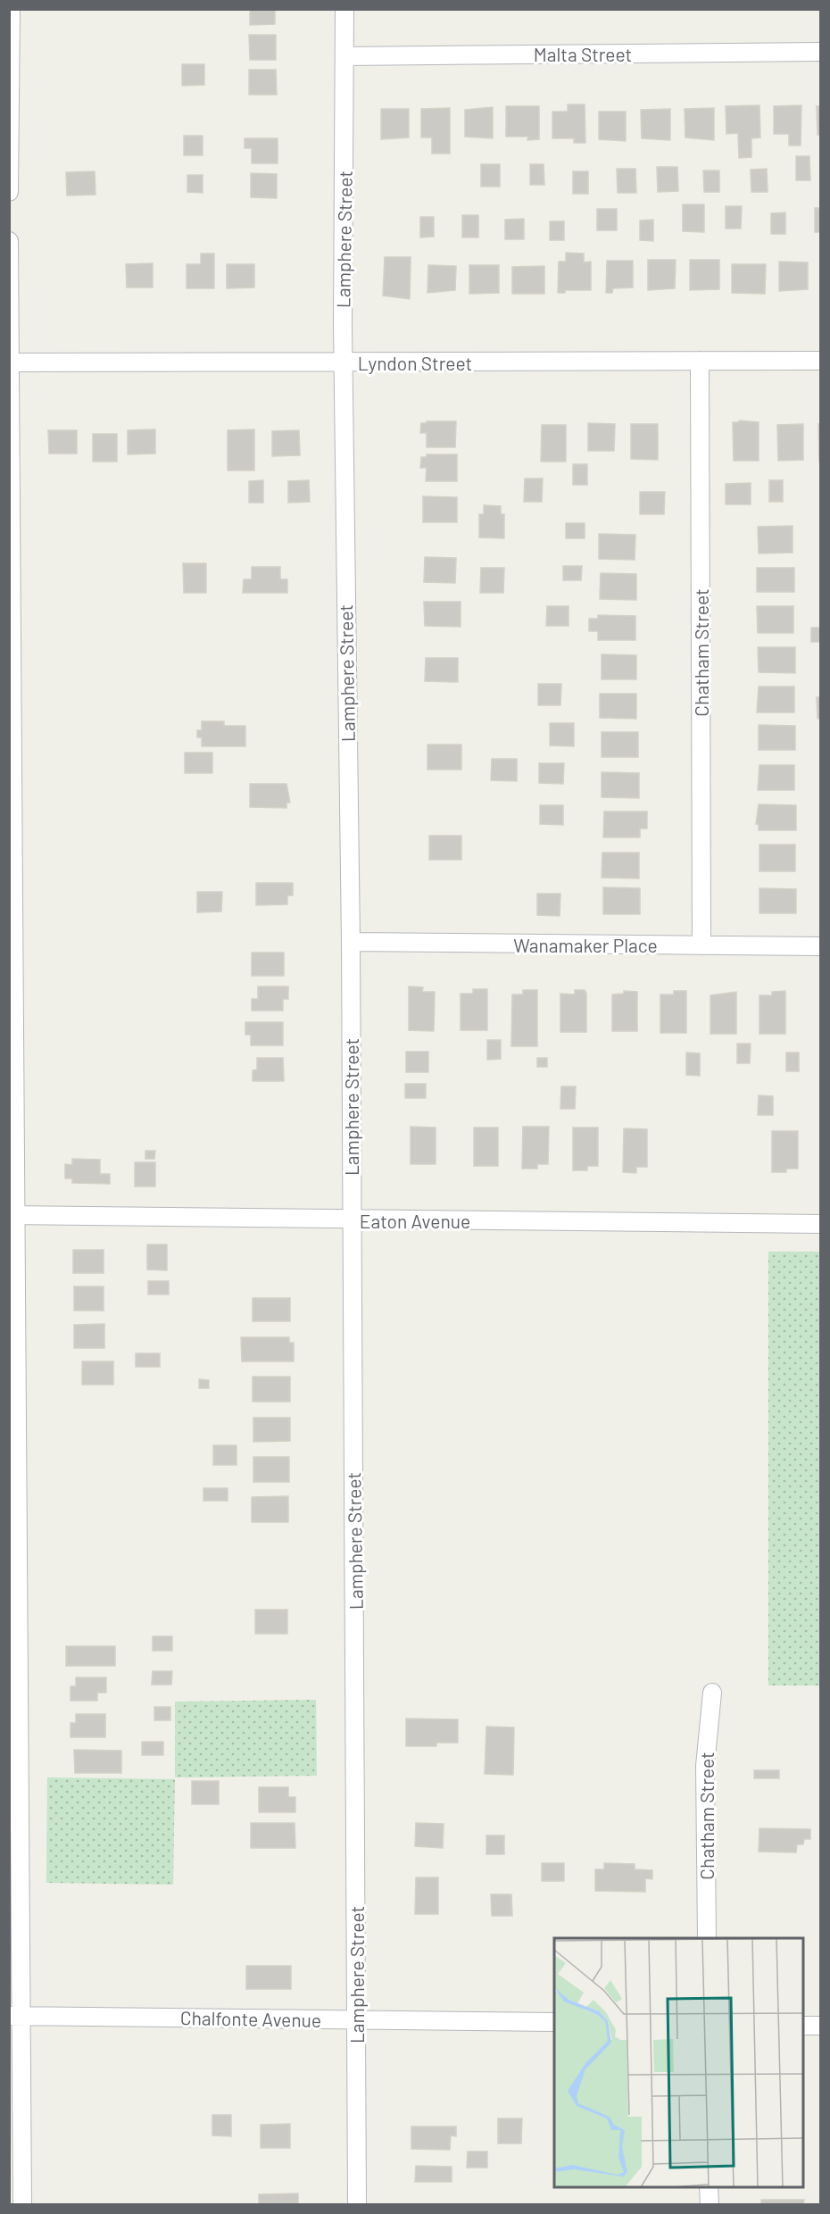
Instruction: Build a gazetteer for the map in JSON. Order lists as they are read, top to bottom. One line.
{"streets":{"street":["Malta Street","Lamphere Street","Lyndon Street","Chatham Street","Wanamaker Place","Eaton Avenue","Chalfonte Avenue"]},"crossings":[["Malta Street","Lamphere Street"],["Lamphere Street","Lyndon Street"],["Lamphere Street","Wanamaker Place"],["Lamphere Street","Eaton Avenue"],["Lamphere Street","Chalfonte Avenue"],["Lyndon Street","Chatham Street"],["Chatham Street","Wanamaker Place"]]}
